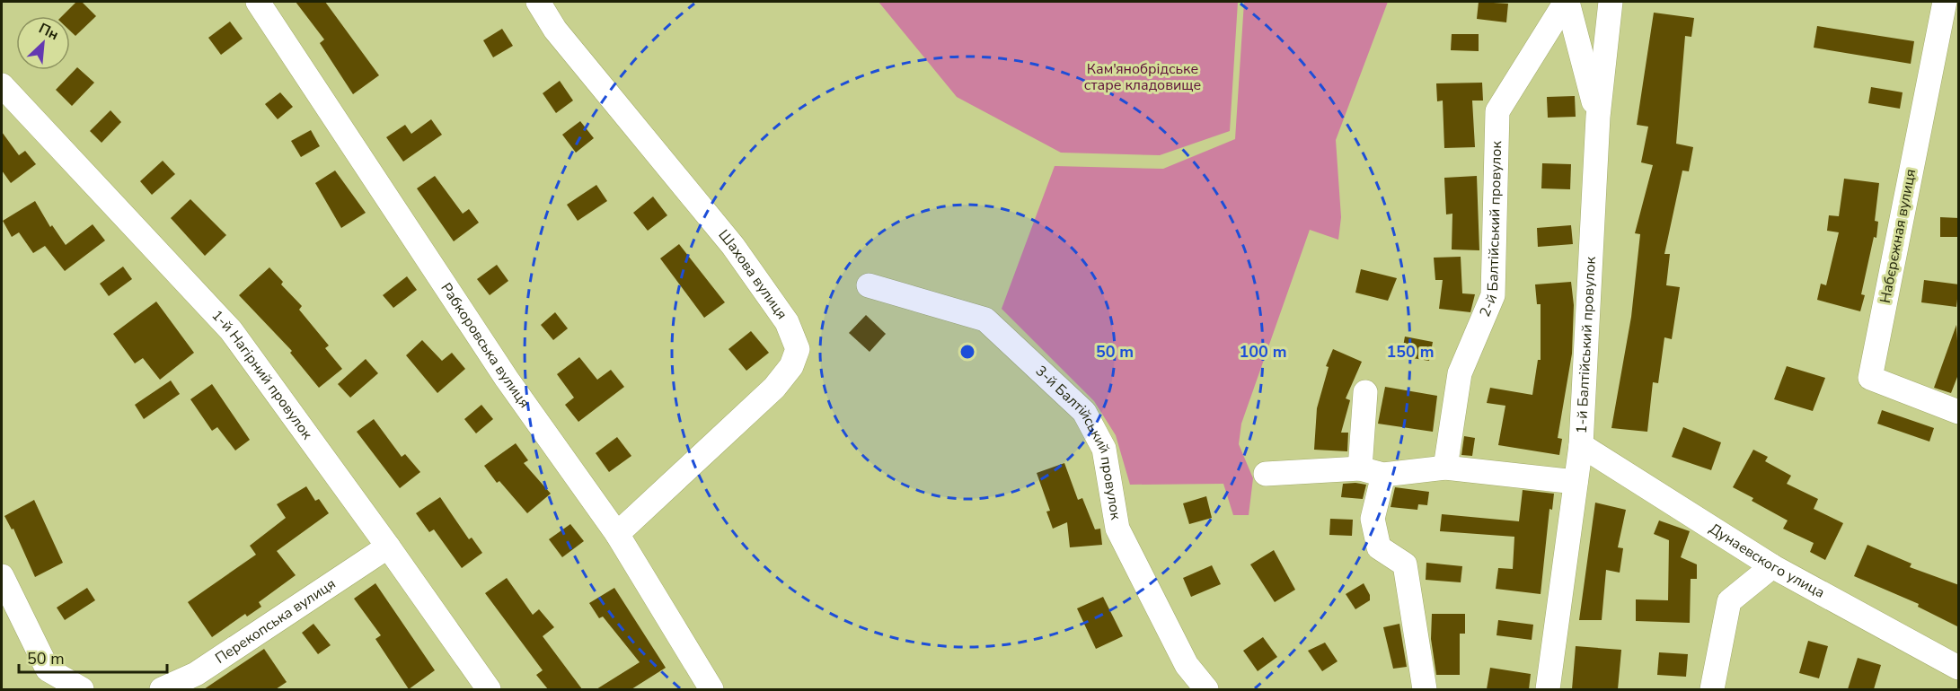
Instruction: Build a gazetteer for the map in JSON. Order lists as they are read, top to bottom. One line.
{"streets":{"street":["2-й Балтійський провулок","Набєрєжная вулиця","Шахова вулиця","Рабкоровська вулиця","1-й Балтійський провулок","1-й Нагірний провулок","3-й Балтійський провулок","Дунаевского улица","Перекопська вулиця"]},"crossings":[["2-й Балтійський провулок","1-й Балтійський провулок"],["Шахова вулиця","Рабкоровська вулиця"],["1-й Балтійський провулок","Дунаевского улица"],["1-й Нагірний провулок","Перекопська вулиця"]],"parks":["Кам'янобрідське старе кладовище"],"scale_bar":"50 m","north":"top right","rings":["50 m","100 m","150 m"]}
